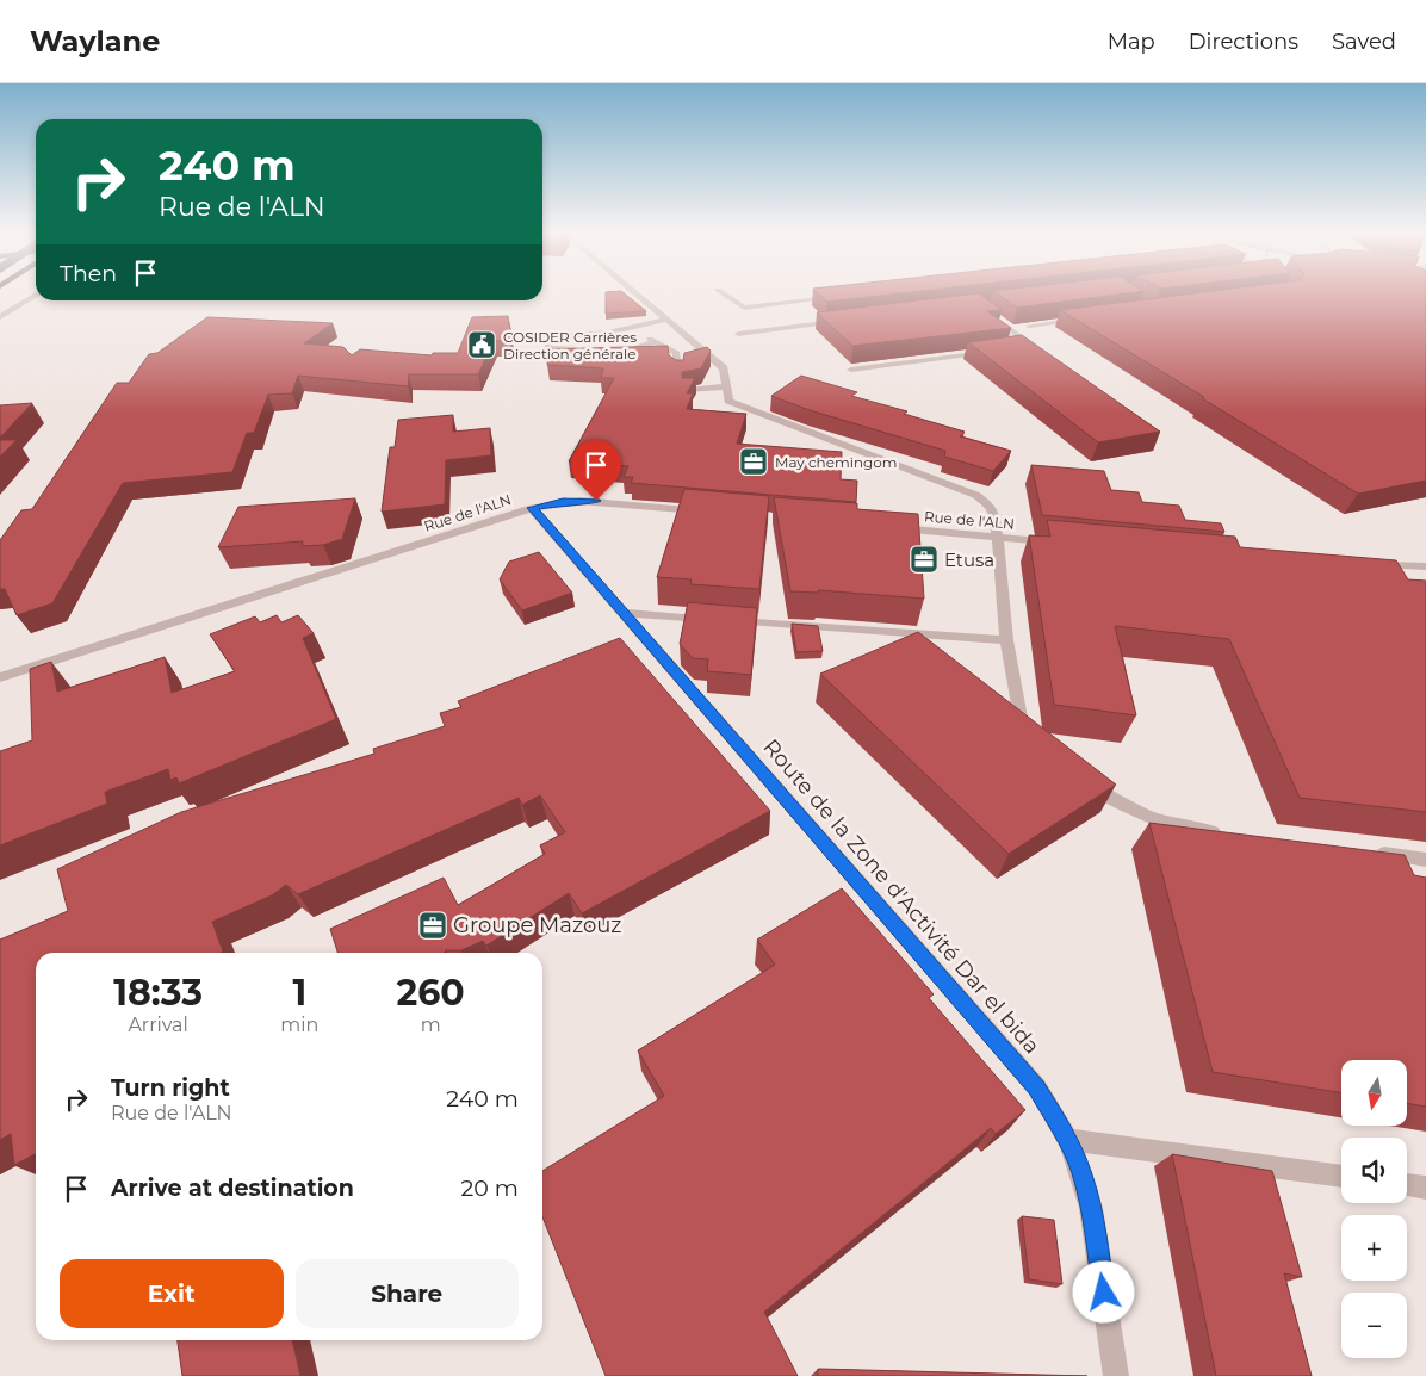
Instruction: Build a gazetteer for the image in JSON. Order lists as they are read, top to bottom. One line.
{"streets":{"street":["Rue de l'ALN","Route de la Zone d'Activité Dar el bida"]},"crossings":[["Rue de l'ALN","Route de la Zone d'Activité Dar el bida"]],"places":{"public building":["COSIDER Carrières Direction générale"],"office":["May chemingom","Etusa","Groupe Mazouz"]},"north":"bottom","page":{"header":"Waylane","nav":["Map","Directions","Saved"],"turn":["240 m","Rue de l'ALN"],"then":"Then","eta":["18:33","Arrival","1","min","260","m"],"list":[{"name":"Turn right","note":"Rue de l'ALN","value":"240 m"},{"name":"Arrive at destination","value":"20 m"}],"map_buttons":["+","−"],"buttons":["Exit","Share"]}}
